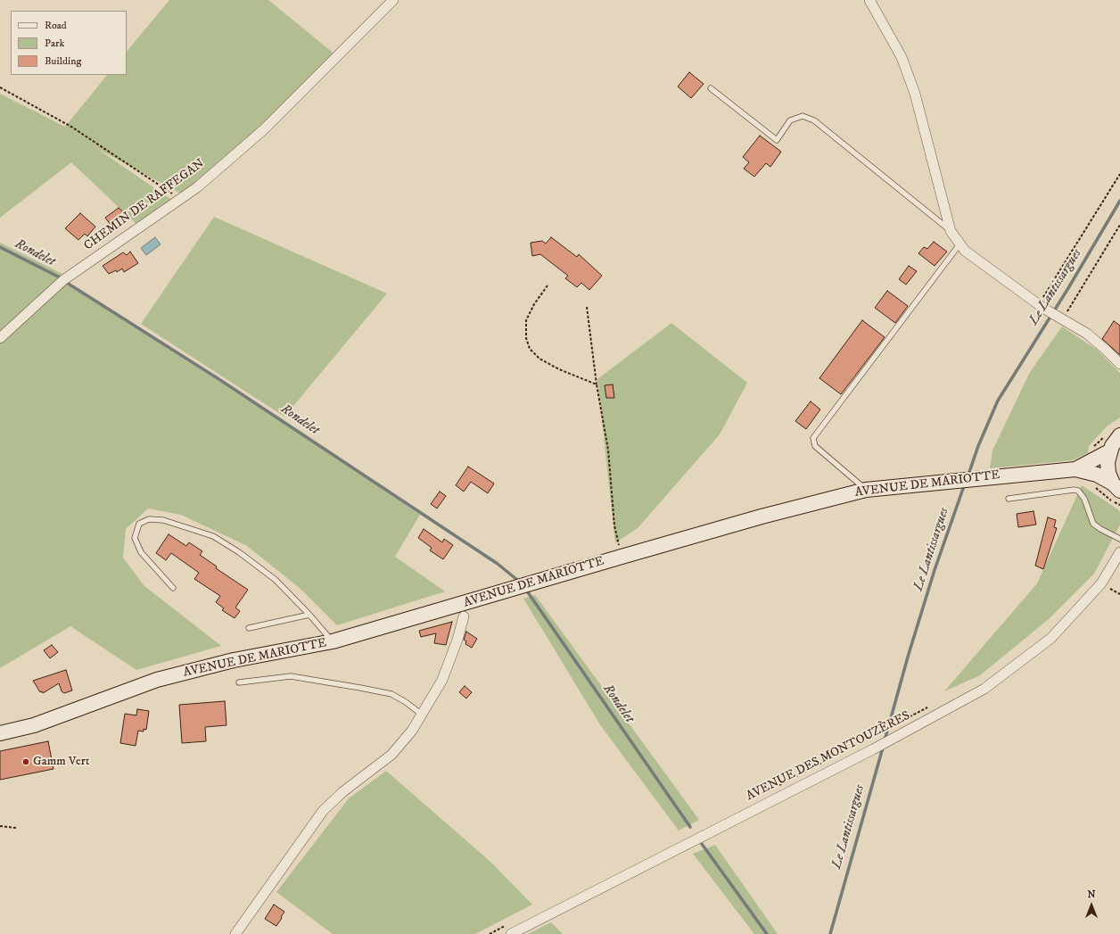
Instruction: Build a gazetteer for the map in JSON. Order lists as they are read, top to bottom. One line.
{"streets":{"main road":["AVENUE DE MARIOTTE"],"street":["CHEMIN DE RAFFEGAN","AVENUE DES MONTOUZÈRES"]},"water":["Rondelet","Le Lantissargues"],"places":["Gamm Vert"],"legend":["Road","Park","Building"],"north":"top"}
